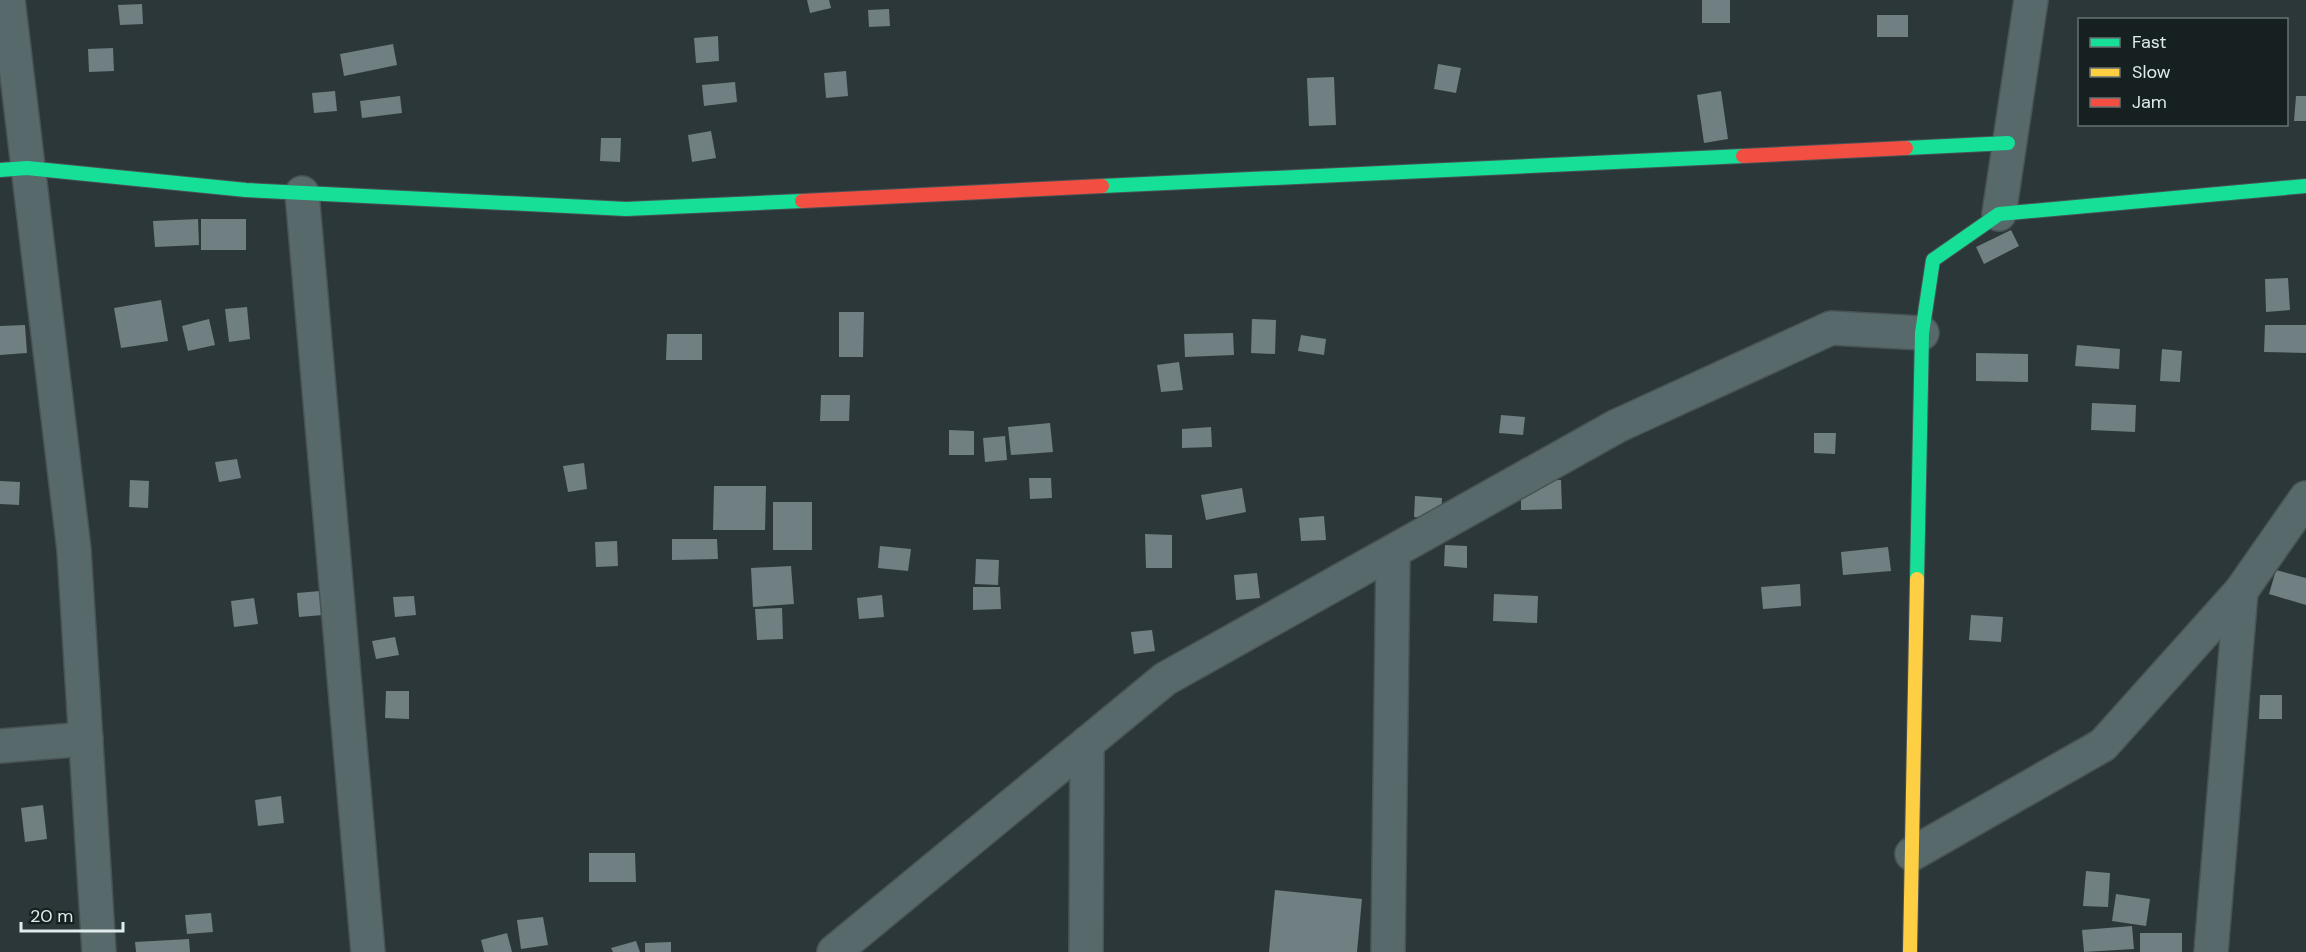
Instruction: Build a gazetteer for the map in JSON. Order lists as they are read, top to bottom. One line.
{"legend":["Fast","Slow","Jam"],"scale_bar":"20 m"}
